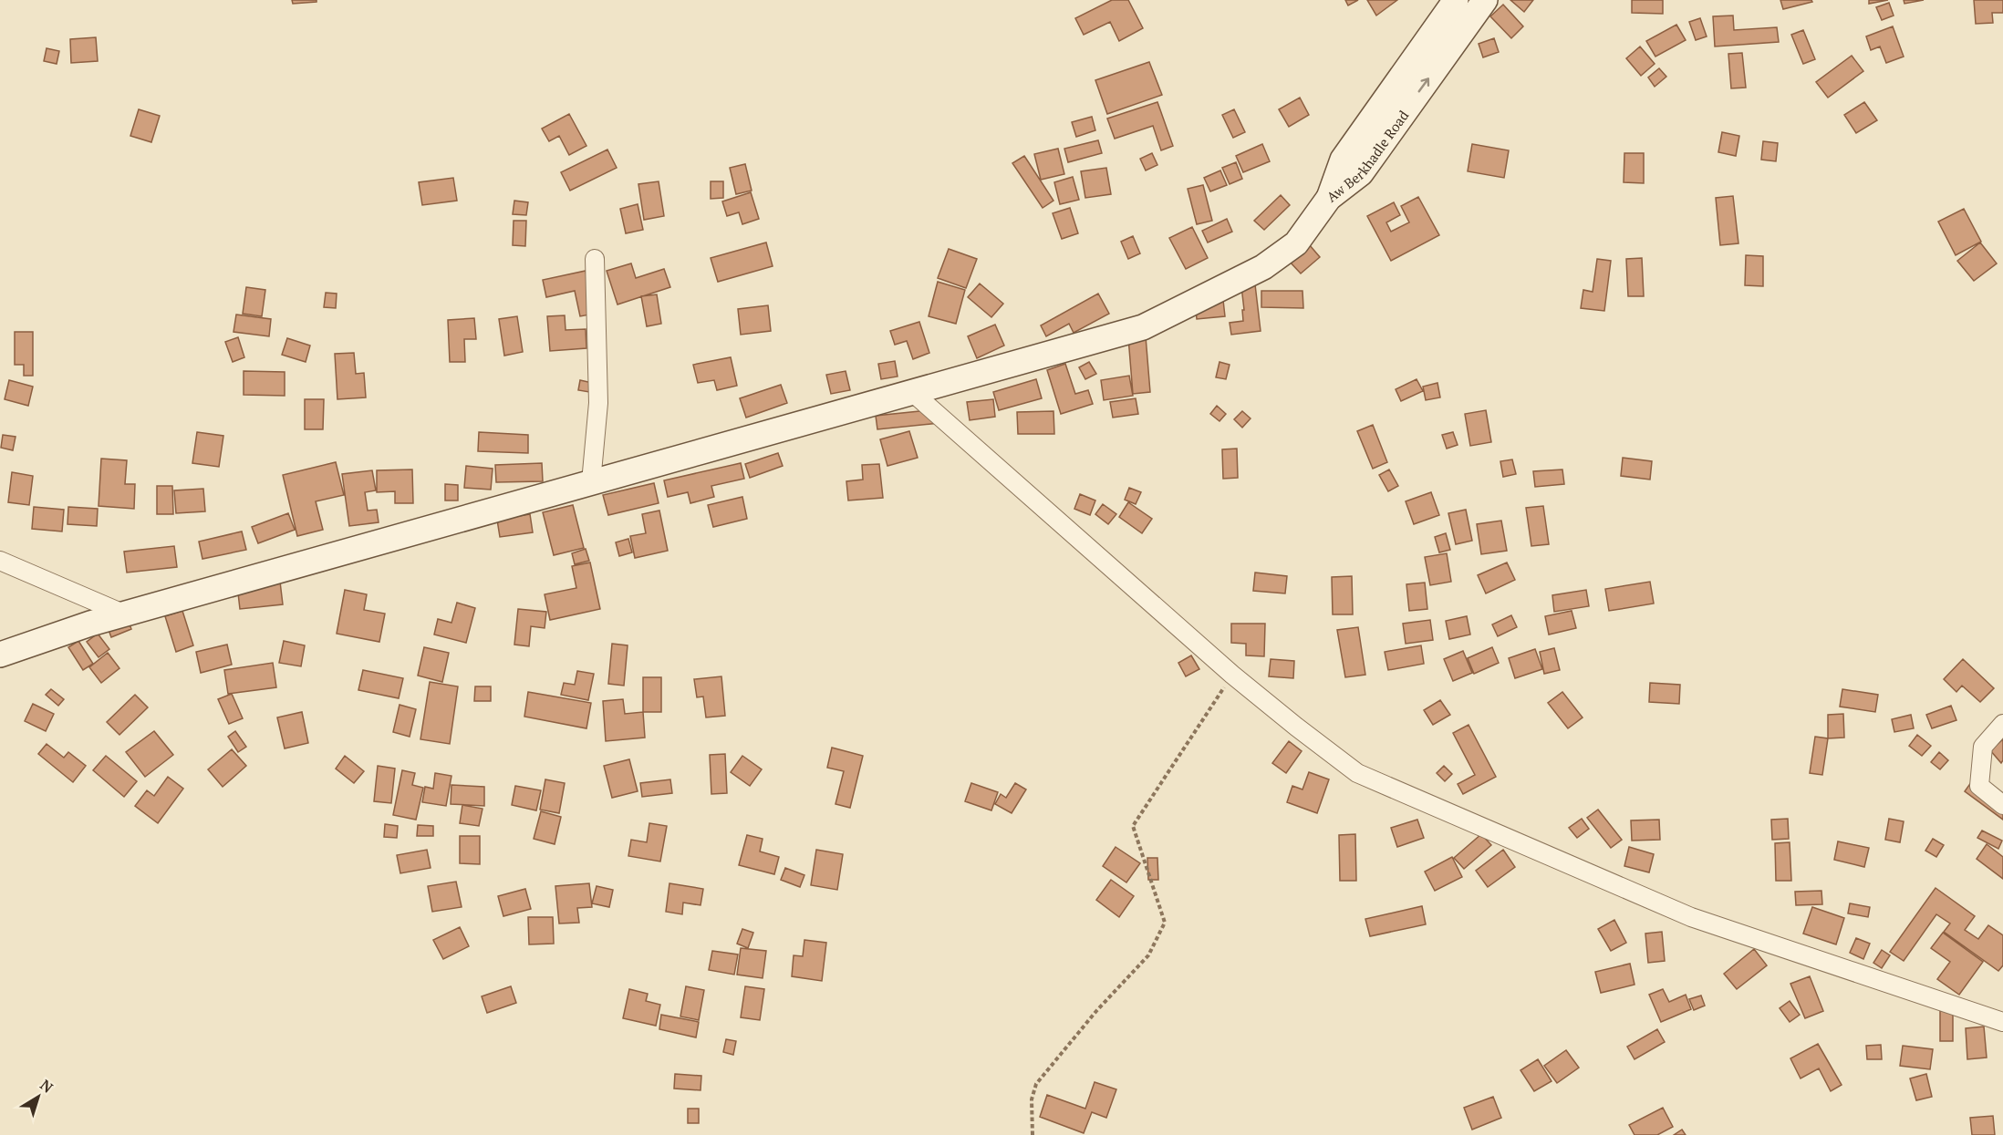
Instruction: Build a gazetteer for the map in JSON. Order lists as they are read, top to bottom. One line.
{"streets":{"main road":["Aw Berkhadle Road"]},"north":"top right"}
